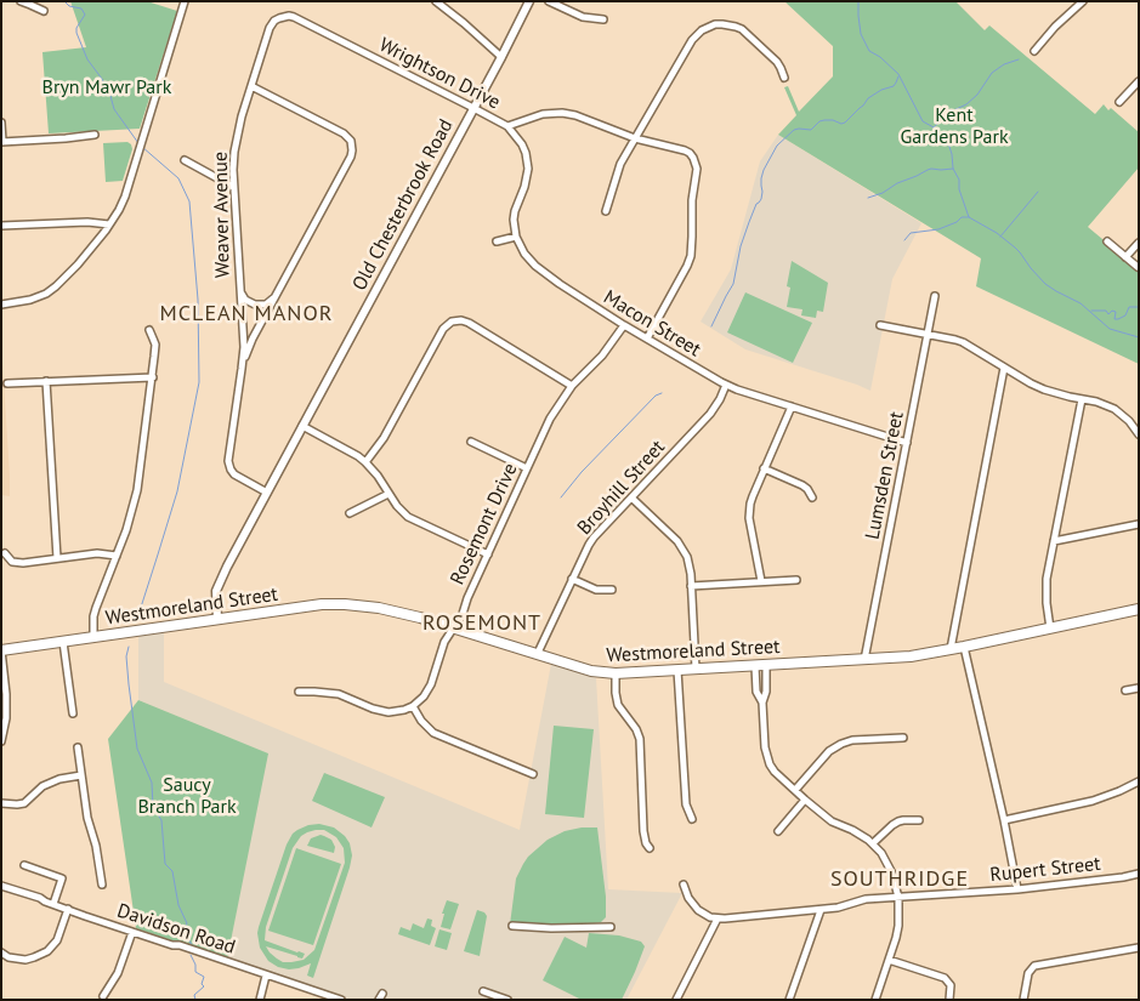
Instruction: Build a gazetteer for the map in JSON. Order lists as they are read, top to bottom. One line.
{"streets":{"main road":["Westmoreland Street"],"street":["Wrightson Drive","Old Chesterbrook Road","Weaver Avenue","Macon Street","Lumsden Street","Broyhill Street","Rosemont Drive","Rupert Street","Davidson Road"]},"crossings":[["Wrightson Drive","Old Chesterbrook Road"],["Wrightson Drive","Weaver Avenue"],["Old Chesterbrook Road","Weaver Avenue"],["Old Chesterbrook Road","Westmoreland Street"],["Macon Street","Lumsden Street"],["Macon Street","Broyhill Street"],["Macon Street","Rosemont Drive"],["Lumsden Street","Westmoreland Street"],["Broyhill Street","Westmoreland Street"],["Rosemont Drive","Westmoreland Street"]],"districts":["MCLEAN MANOR","ROSEMONT","SOUTHRIDGE"],"parks":["Bryn Mawr Park","Kent Gardens Park","Saucy Branch Park"]}
